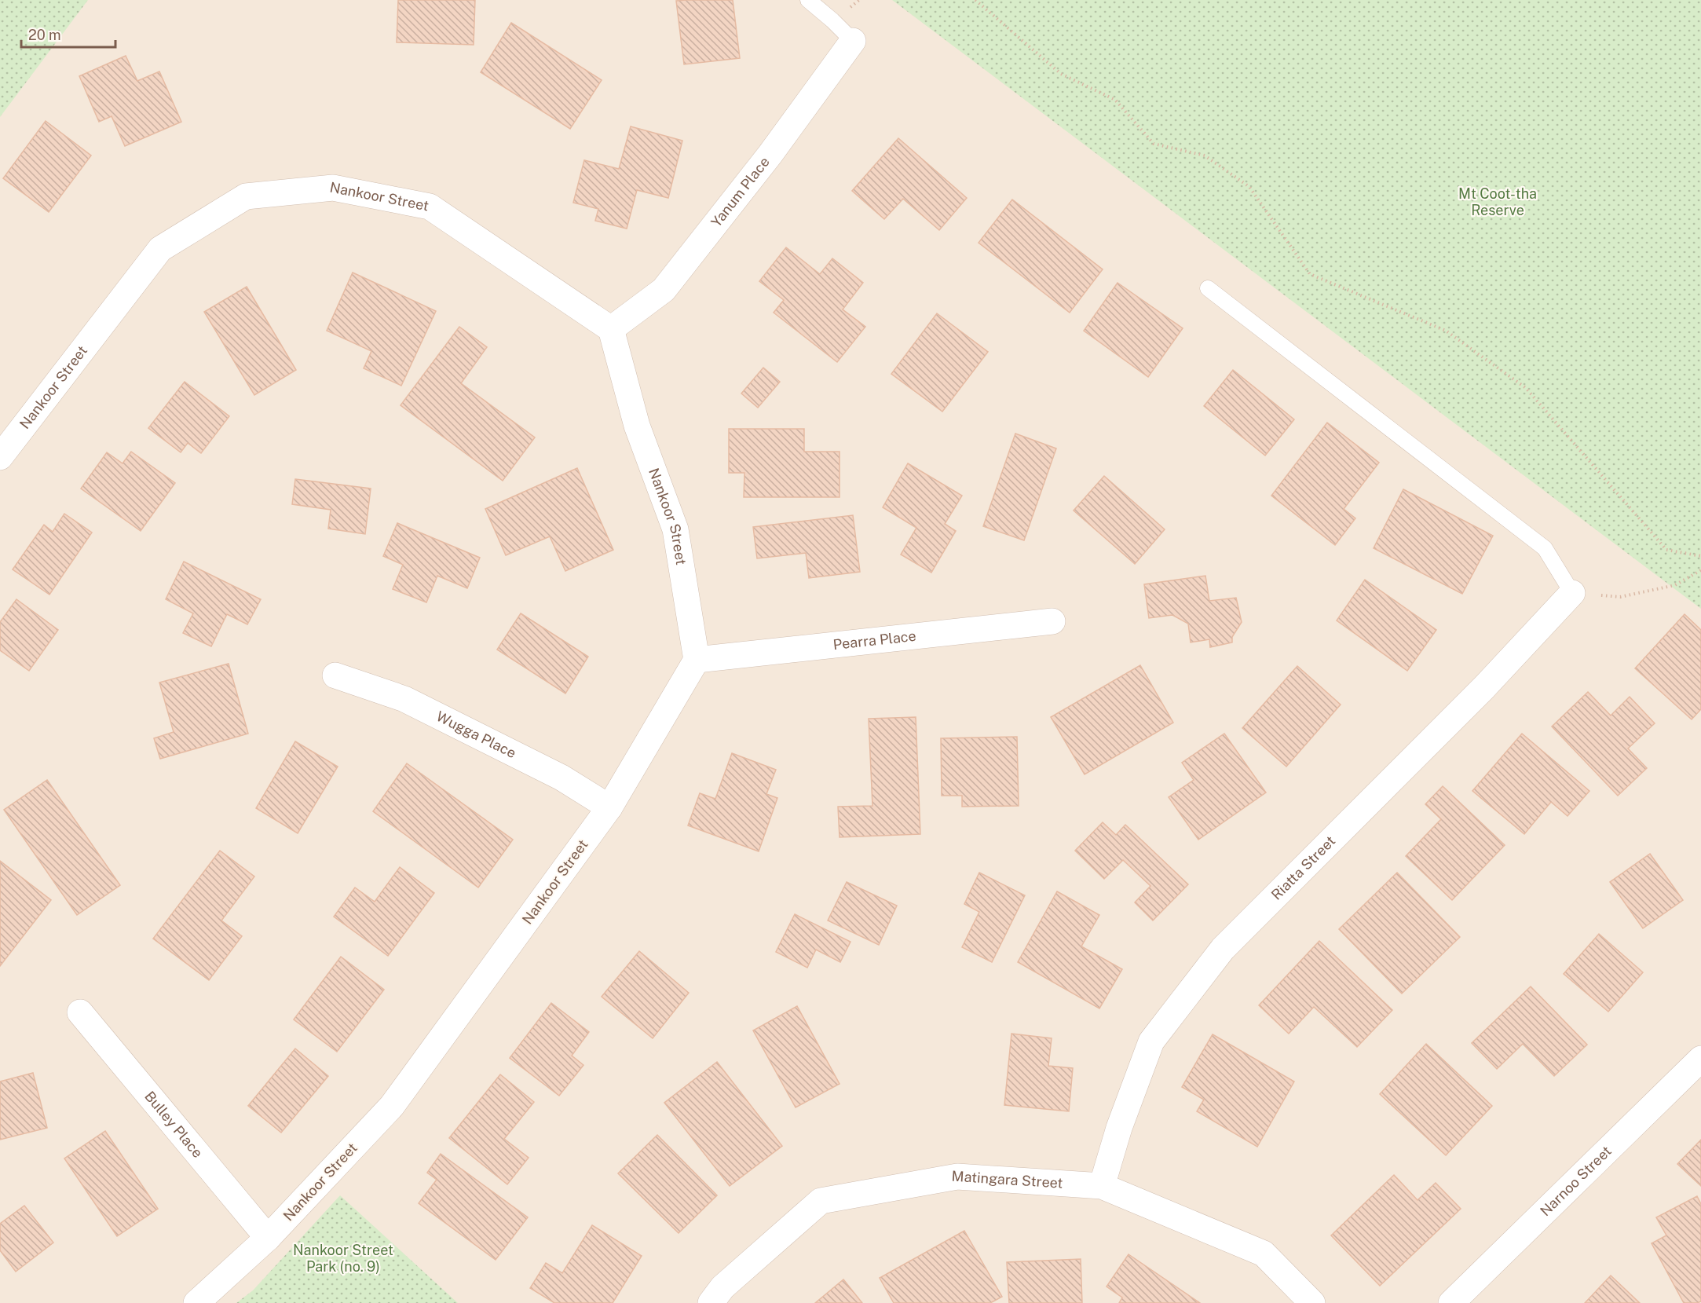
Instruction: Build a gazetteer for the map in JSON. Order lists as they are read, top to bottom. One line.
{"streets":{"street":["Yanum Place","Nankoor Street","Pearra Place","Wugga Place","Riatta Street","Bulley Place","Matingara Street","Narnoo Street"]},"crossings":[["Yanum Place","Nankoor Street"],["Nankoor Street","Pearra Place"],["Nankoor Street","Wugga Place"],["Nankoor Street","Bulley Place"],["Riatta Street","Matingara Street"]],"parks":["Mt Coot-tha Reserve","Nankoor Street Park (no. 9)"],"scale_bar":"20 m"}
